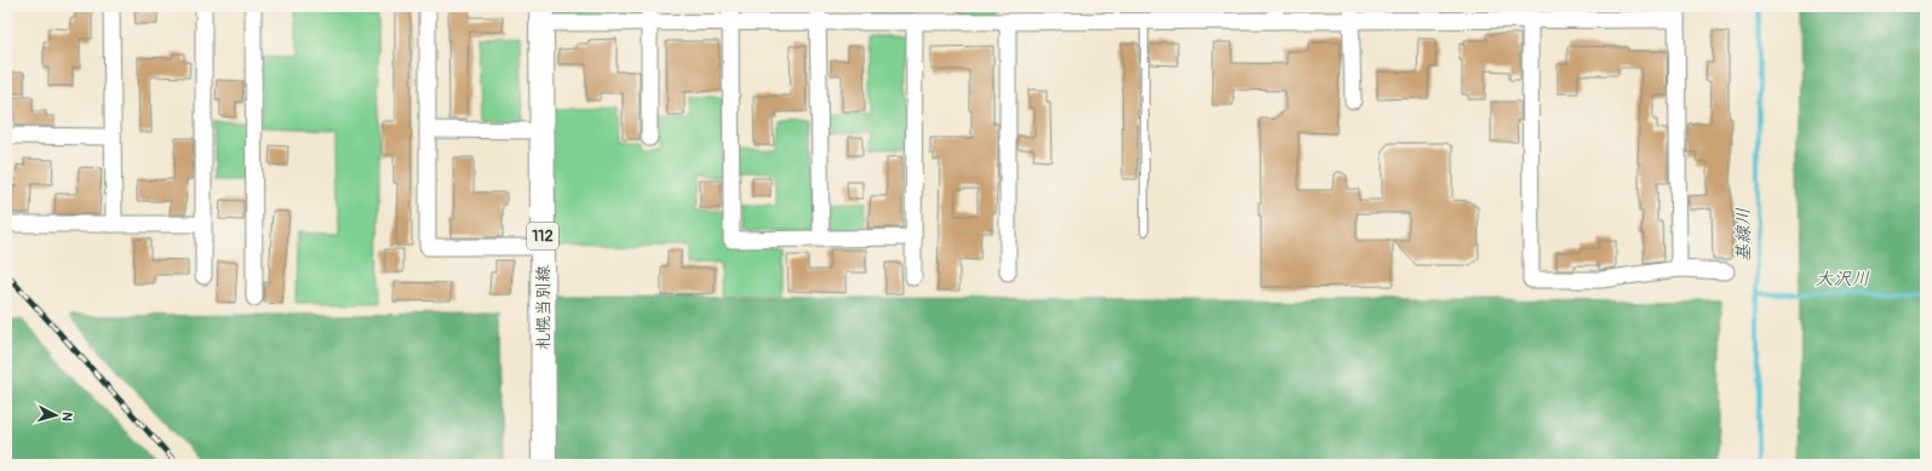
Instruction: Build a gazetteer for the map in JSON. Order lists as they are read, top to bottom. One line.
{"streets":{"main road":["112","札幌当別線"]},"water":["基線川","大沢川"],"north":"right"}
